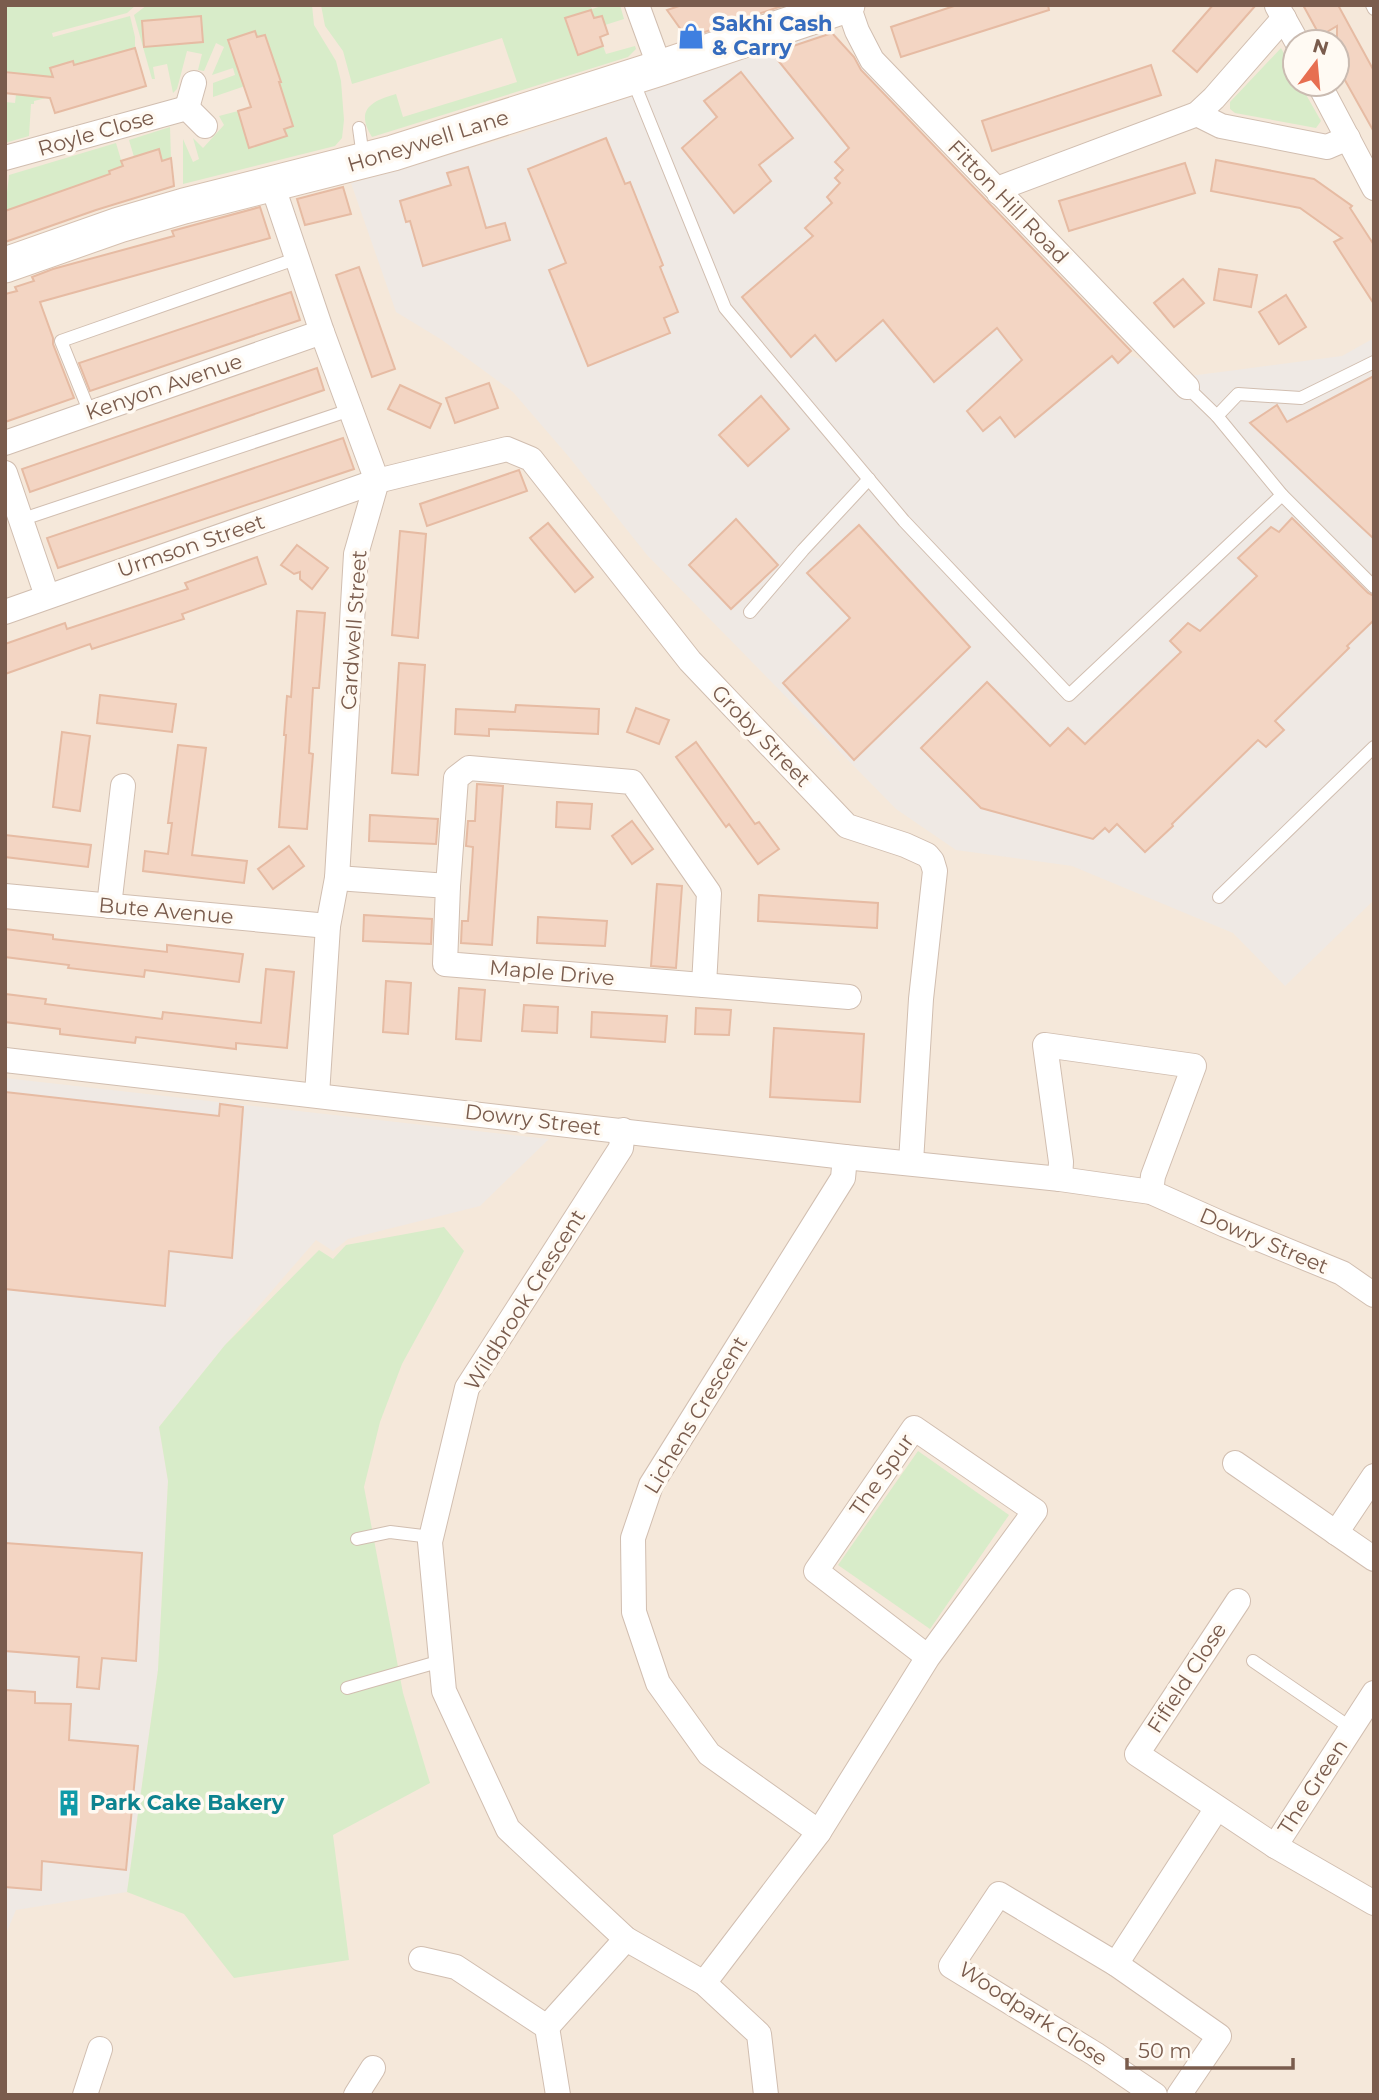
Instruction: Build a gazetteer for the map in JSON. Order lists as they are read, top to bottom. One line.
{"streets":{"street":["Royle Close","Honeywell Lane","Fitton Hill Road","Kenyon Avenue","Urmson Street","Cardwell Street","Groby Street","Bute Avenue","Maple Drive","Dowry Street","Wildbrook Crescent","Lichens Crescent","The Spur","Fifield Close","The Green","Woodpark Close"]},"crossings":[["Honeywell Lane","Fitton Hill Road"],["Urmson Street","Cardwell Street"],["Urmson Street","Groby Street"],["Cardwell Street","Groby Street"],["Cardwell Street","Bute Avenue"],["Cardwell Street","Dowry Street"],["Groby Street","Dowry Street"],["Dowry Street","Wildbrook Crescent"],["Dowry Street","Lichens Crescent"],["Wildbrook Crescent","The Spur"],["Lichens Crescent","The Spur"],["Fifield Close","The Green"]],"places":{"shop":["Sakhi Cash & Carry"],"building":["Park Cake Bakery"]},"scale_bar":"50 m","north":"top"}
